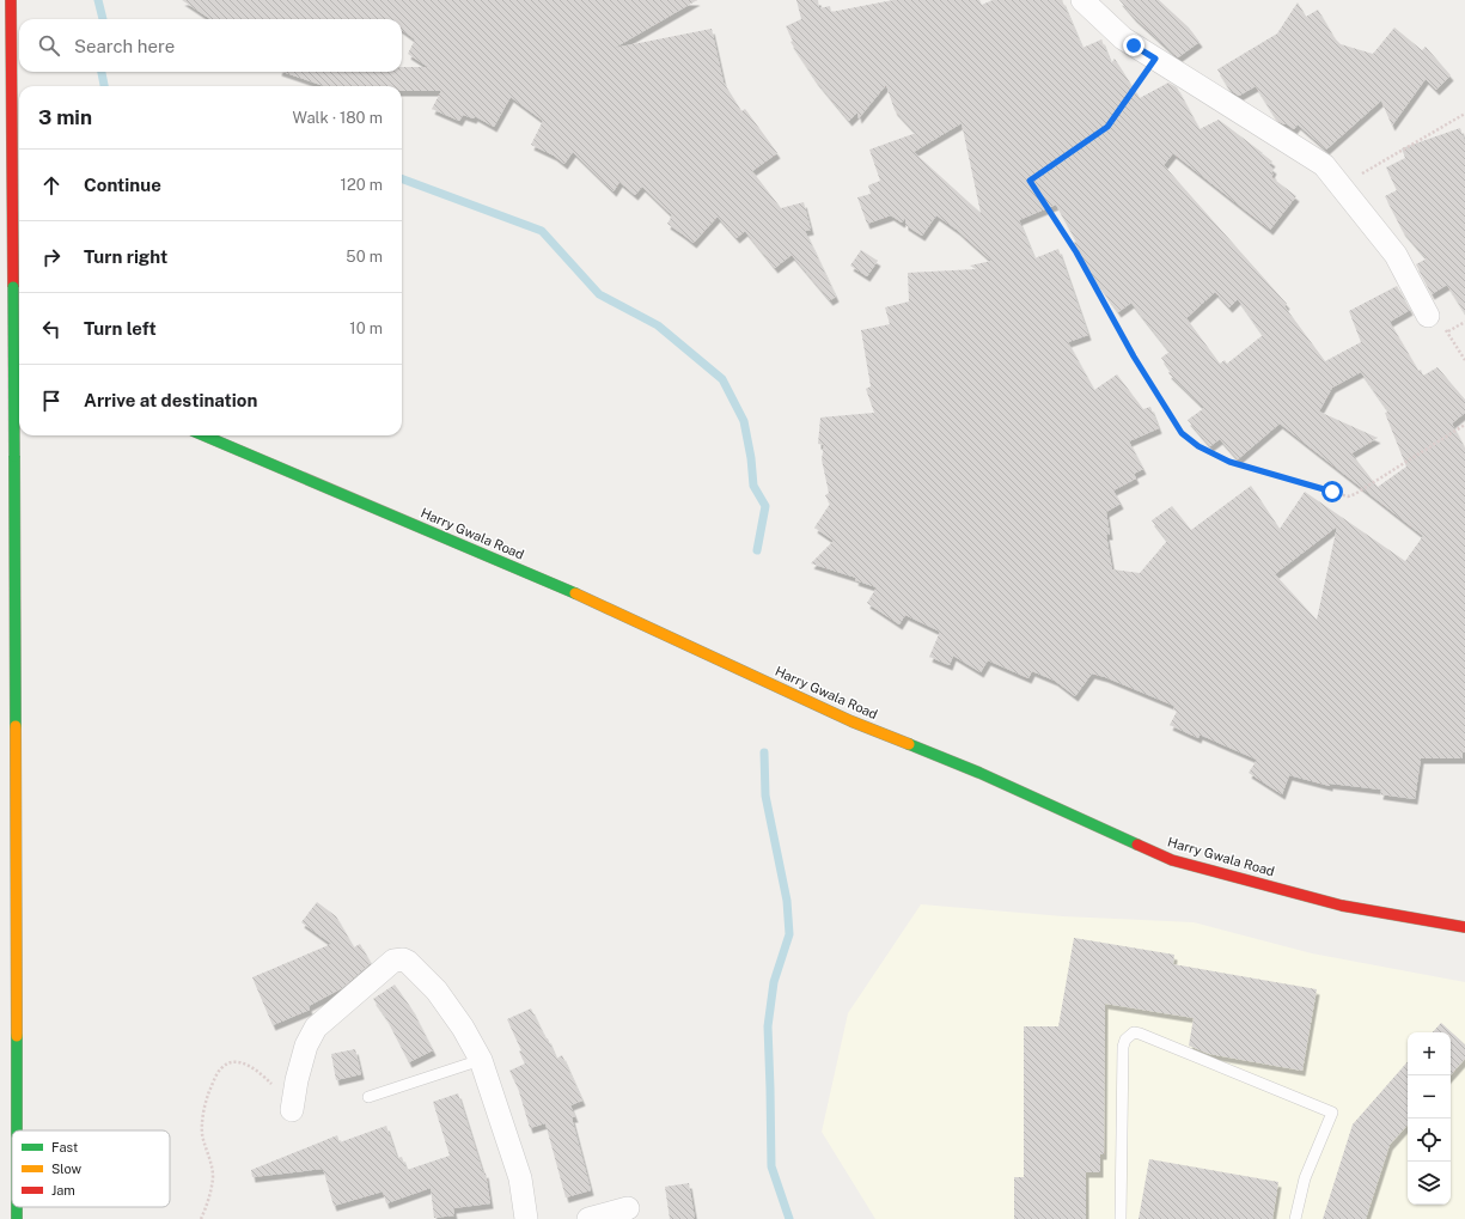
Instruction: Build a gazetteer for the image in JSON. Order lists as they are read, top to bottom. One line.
{"streets":{"main road":["Harry Gwala Road"]},"legend":["Fast","Slow","Jam"],"page":{"search":"Search here","heading":["3 min","Walk · 180 m"],"list":[["Continue","120 m"],["Turn right","50 m"],["Turn left","10 m"],"Arrive at destination"],"map_buttons":["+","−"]}}
